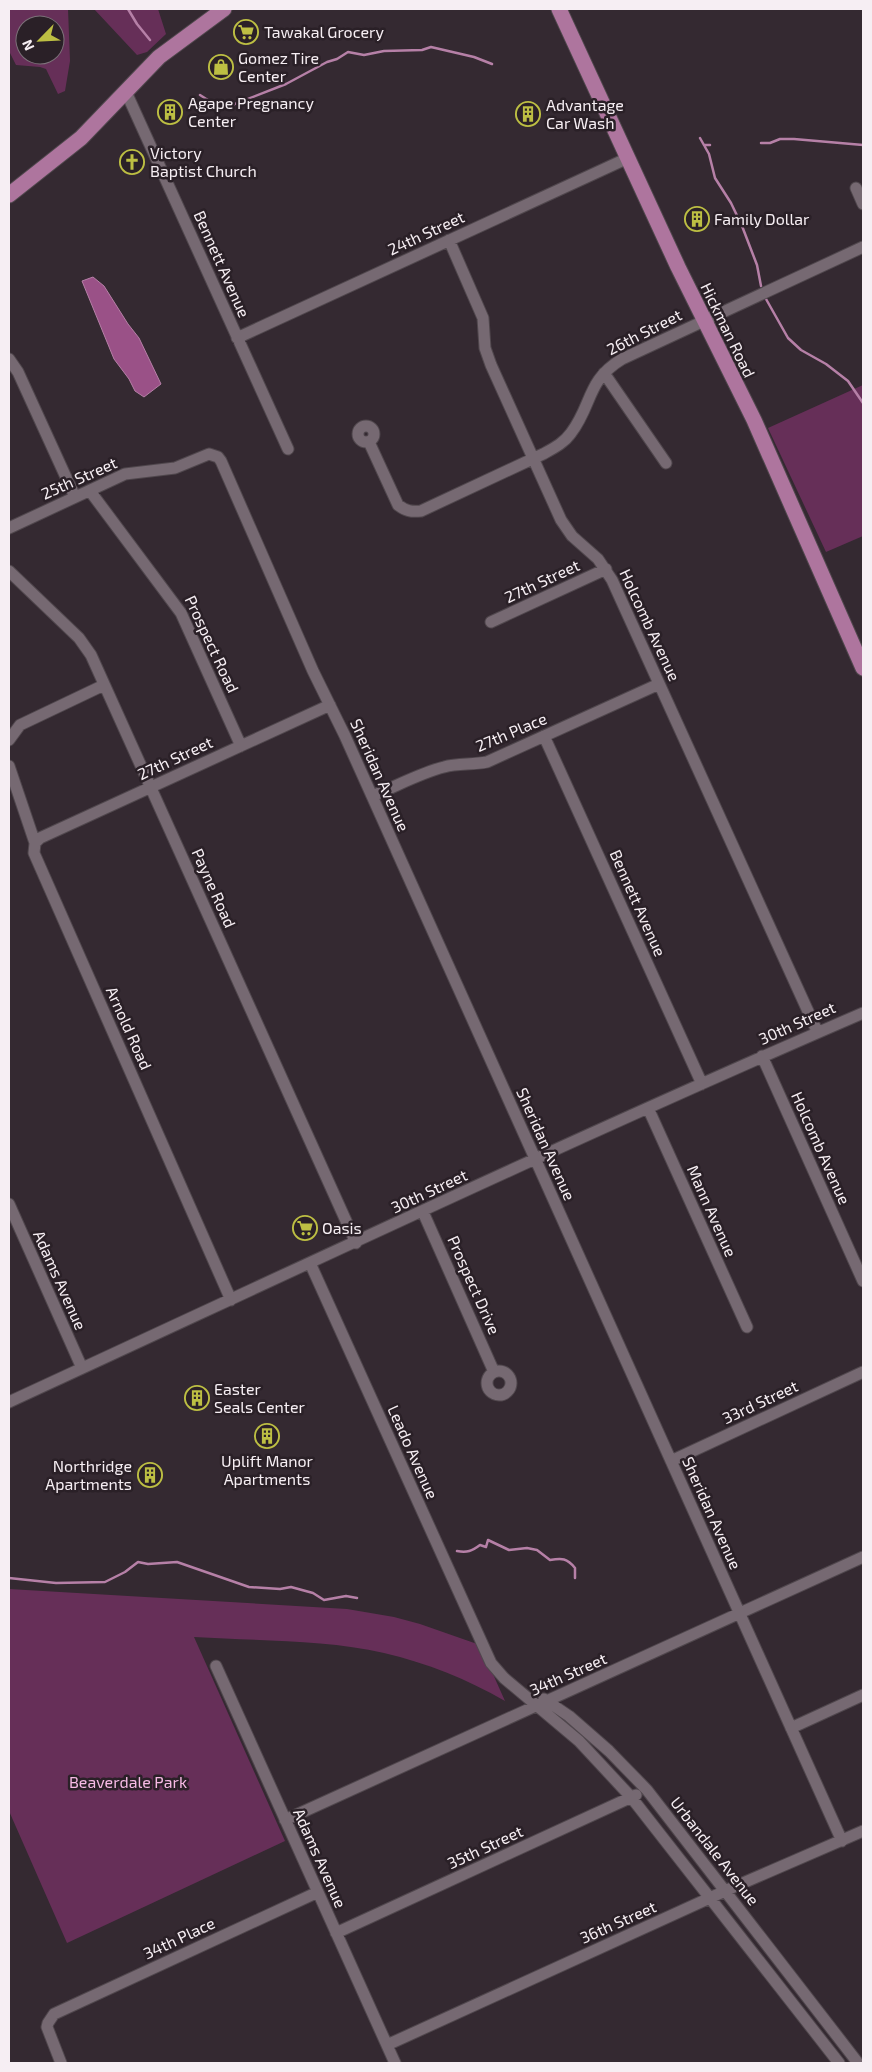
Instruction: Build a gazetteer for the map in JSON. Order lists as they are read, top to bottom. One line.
{"streets":{"main road":["Hickman Road"],"street":["24th Street","Bennett Avenue","26th Street","25th Street","27th Street","Holcomb Avenue","Prospect Road","27th Place","Sheridan Avenue","Payne Road","30th Street","Arnold Road","Mann Avenue","Adams Avenue","Prospect Drive","33rd Street","Leado Avenue","34th Street","35th Street","Urbandale Avenue","36th Street","34th Place"]},"crossings":[["24th Street","Bennett Avenue"],["24th Street","Hickman Road"],["24th Street","Holcomb Avenue"],["Bennett Avenue","27th Place"],["Bennett Avenue","30th Street"],["Hickman Road","26th Street"],["26th Street","Holcomb Avenue"],["25th Street","Prospect Road"],["25th Street","Sheridan Avenue"],["27th Street","Holcomb Avenue"],["27th Street","Prospect Road"],["27th Street","Sheridan Avenue"],["27th Street","Payne Road"],["27th Street","Arnold Road"],["Holcomb Avenue","27th Place"],["Holcomb Avenue","30th Street"],["27th Place","Sheridan Avenue"],["Sheridan Avenue","30th Street"],["Sheridan Avenue","33rd Street"],["Sheridan Avenue","34th Street"],["Sheridan Avenue","36th Street"],["Payne Road","30th Street"],["30th Street","Arnold Road"],["30th Street","Mann Avenue"],["30th Street","Adams Avenue"],["30th Street","Prospect Drive"],["30th Street","Leado Avenue"],["Adams Avenue","34th Street"],["Adams Avenue","35th Street"],["Adams Avenue","36th Street"],["Adams Avenue","34th Place"],["Leado Avenue","Urbandale Avenue"],["34th Street","Urbandale Avenue"],["35th Street","Urbandale Avenue"],["Urbandale Avenue","36th Street"]],"parks":["Beaverdale Park"],"places":{"supermarket":["Tawakal Grocery","Oasis"],"shop":["Gomez Tire Center"],"building":["Agape Pregnancy Center","Advantage Car Wash","Family Dollar","Easter Seals Center","Uplift Manor Apartments","Northridge Apartments"],"church":["Victory Baptist Church"]},"north":"bottom left"}
